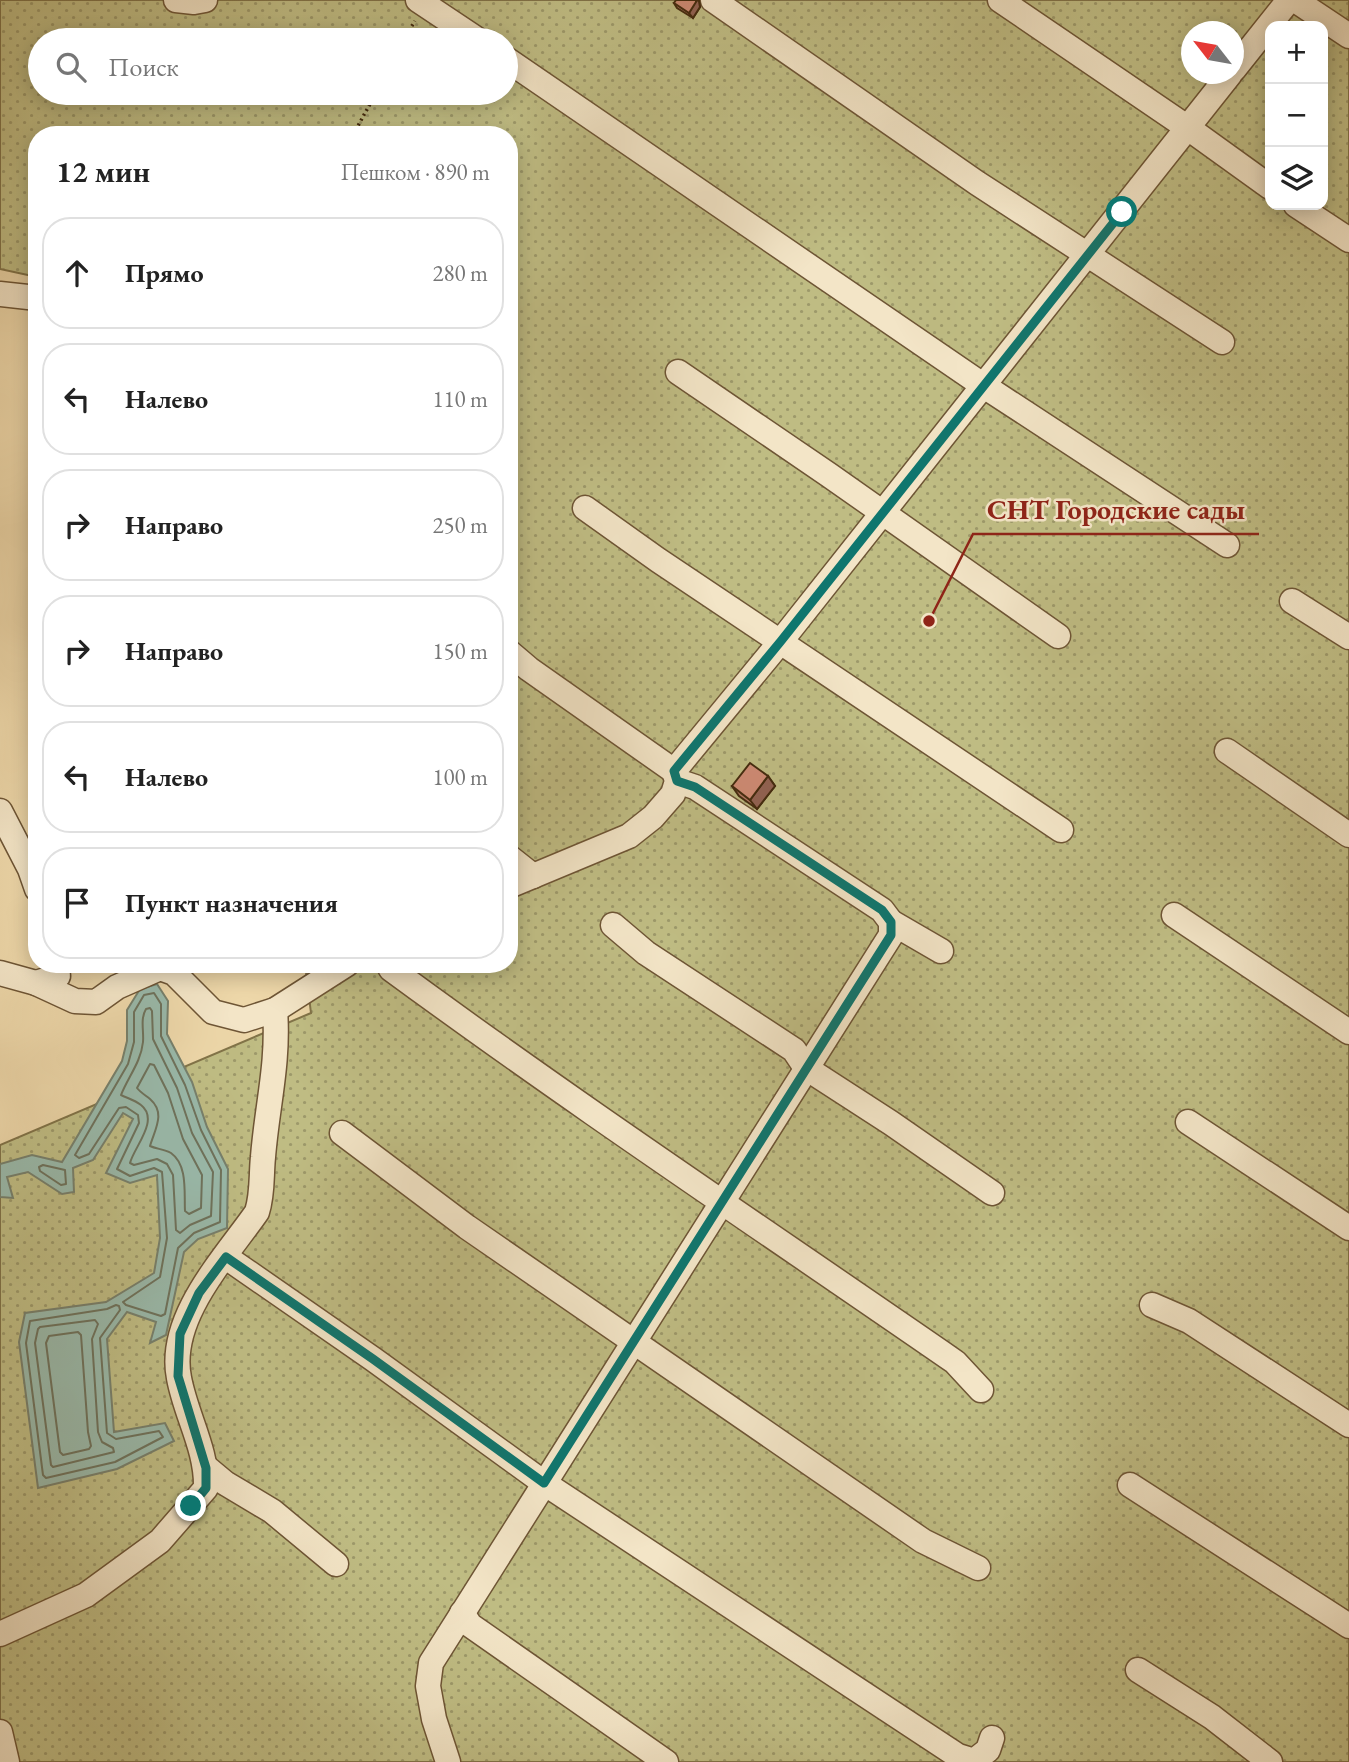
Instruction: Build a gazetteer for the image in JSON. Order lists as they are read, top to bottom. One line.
{"places":["СНТ Городские сады"],"north":"top left","page":{"map_buttons":["+","−"],"search":"Поиск","heading":["12 мин","Пешком · 890 m"],"list":[["Прямо","280 m"],["Налево","110 m"],["Направо","250 m"],["Направо","150 m"],["Налево","100 m"],"Пункт назначения"]}}
